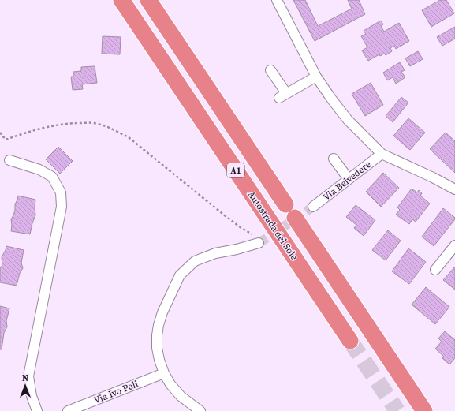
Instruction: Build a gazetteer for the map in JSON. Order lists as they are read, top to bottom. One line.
{"streets":{"highway":["A1","Autostrada del Sole"],"street":["Via Belvedere","Via Ivo Peli"]},"north":"top"}
